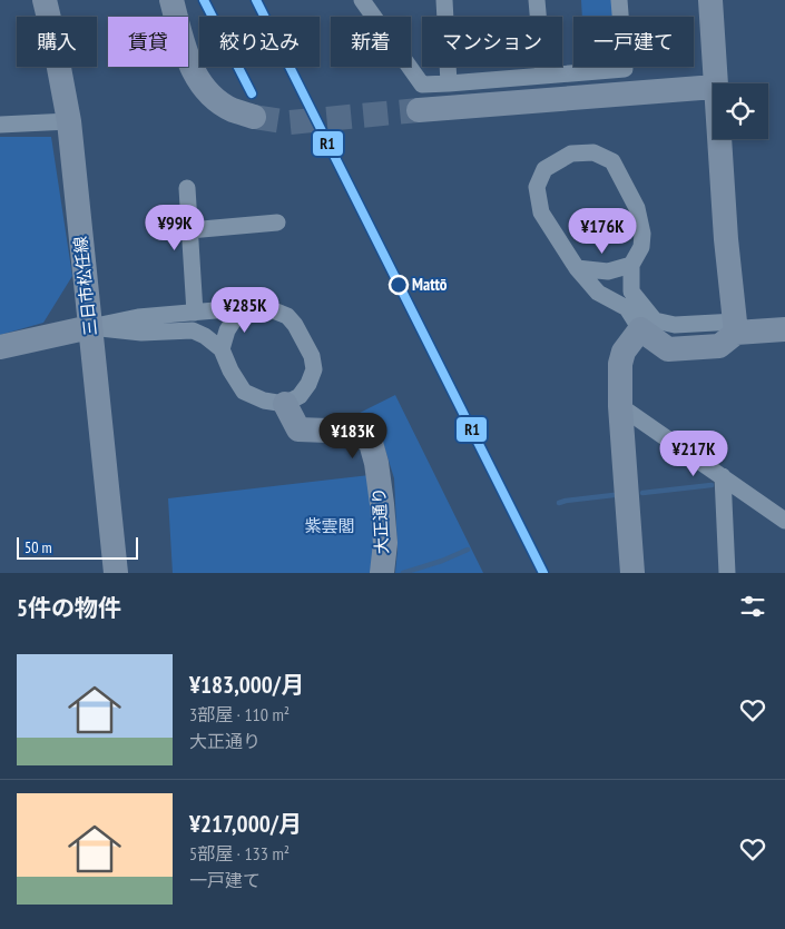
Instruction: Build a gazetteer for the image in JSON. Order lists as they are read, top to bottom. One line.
{"streets":{"street":["三日市松任線","大正通り"]},"parks":["紫雲閣"],"places":["Mattō"],"lines":["transit line R1"],"scale_bar":"50 m","page":{"chip":["購入","賃貸","絞り込み","新着","マンション","一戸建て"],"price":["¥99K","¥176K","¥285K","¥183K","¥217K"],"scale":"50 m","heading":"5件の物件","list":[{"name":"¥183,000/月","note":"3部屋 · 110 m² · 大正通り"},{"name":"¥217,000/月","note":"5部屋 · 133 m² · 一戸建て"}]}}
